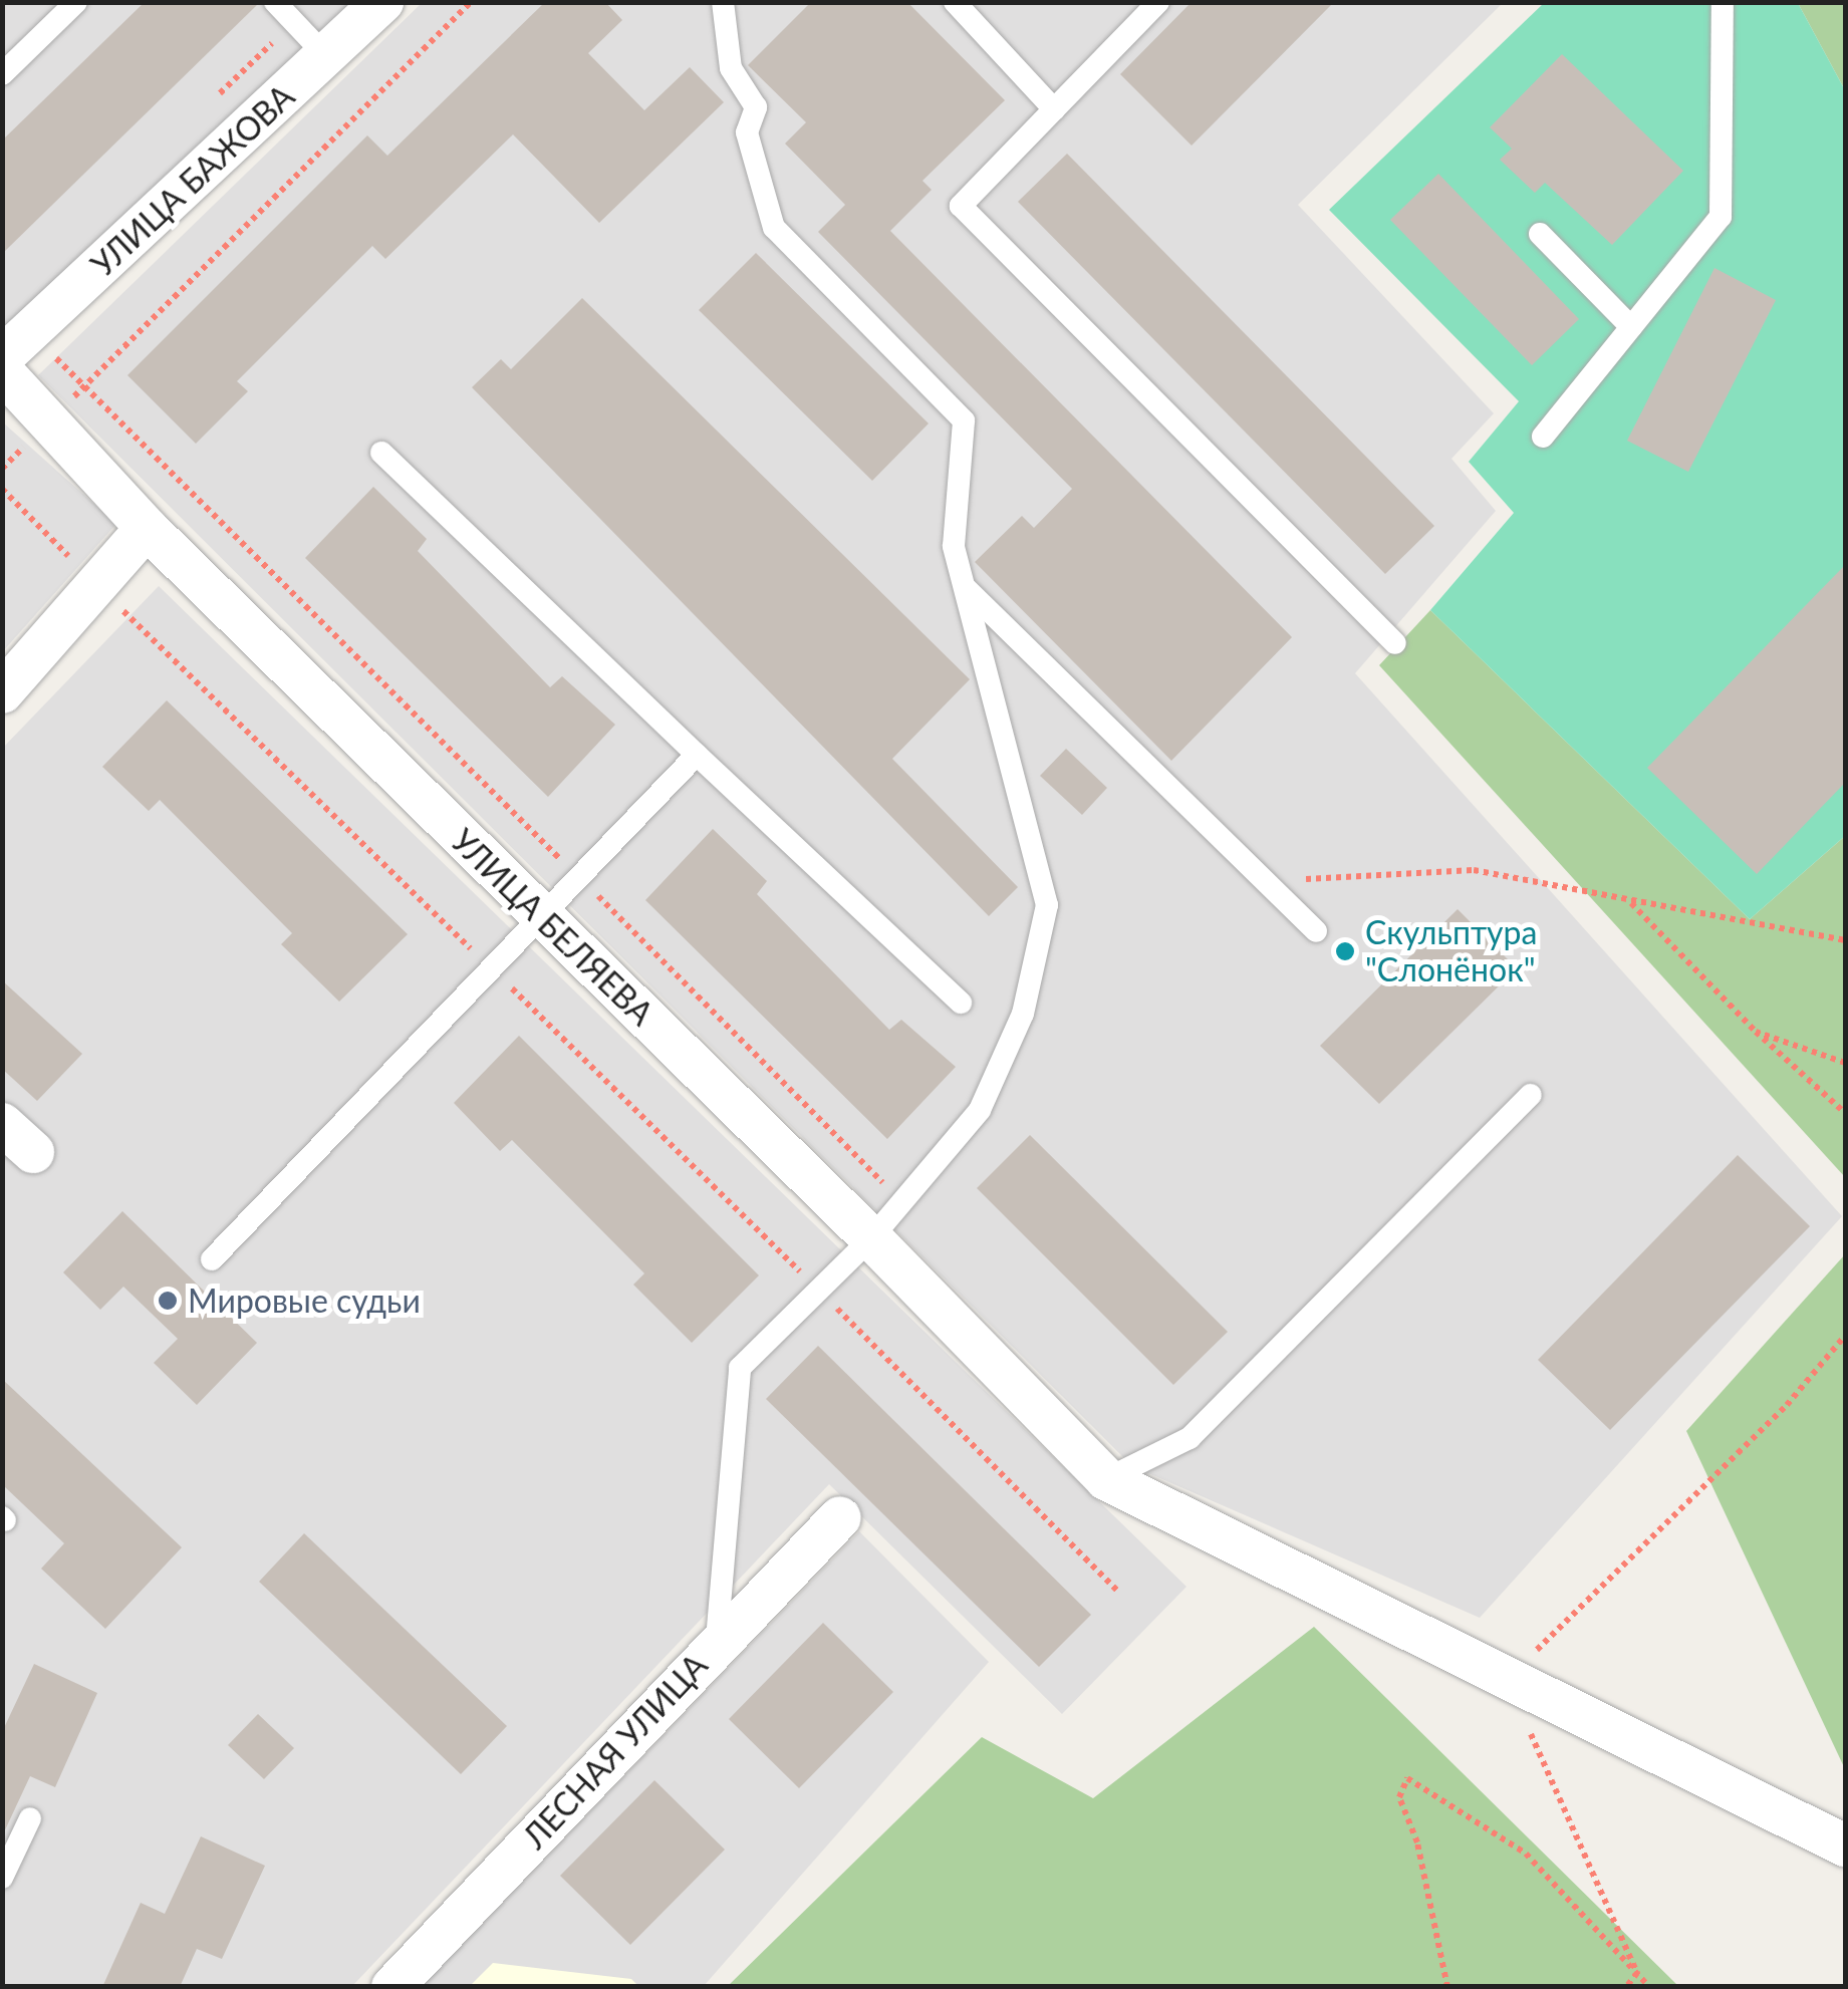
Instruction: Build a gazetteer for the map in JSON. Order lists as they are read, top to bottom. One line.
{"streets":{"street":["УЛИЦА БАЖОВА","УЛИЦА БЕЛЯЕВА","ЛЕСНАЯ УЛИЦА"]},"places":["Скульптура \"Слонёнок\"","Мировые судьи"]}
